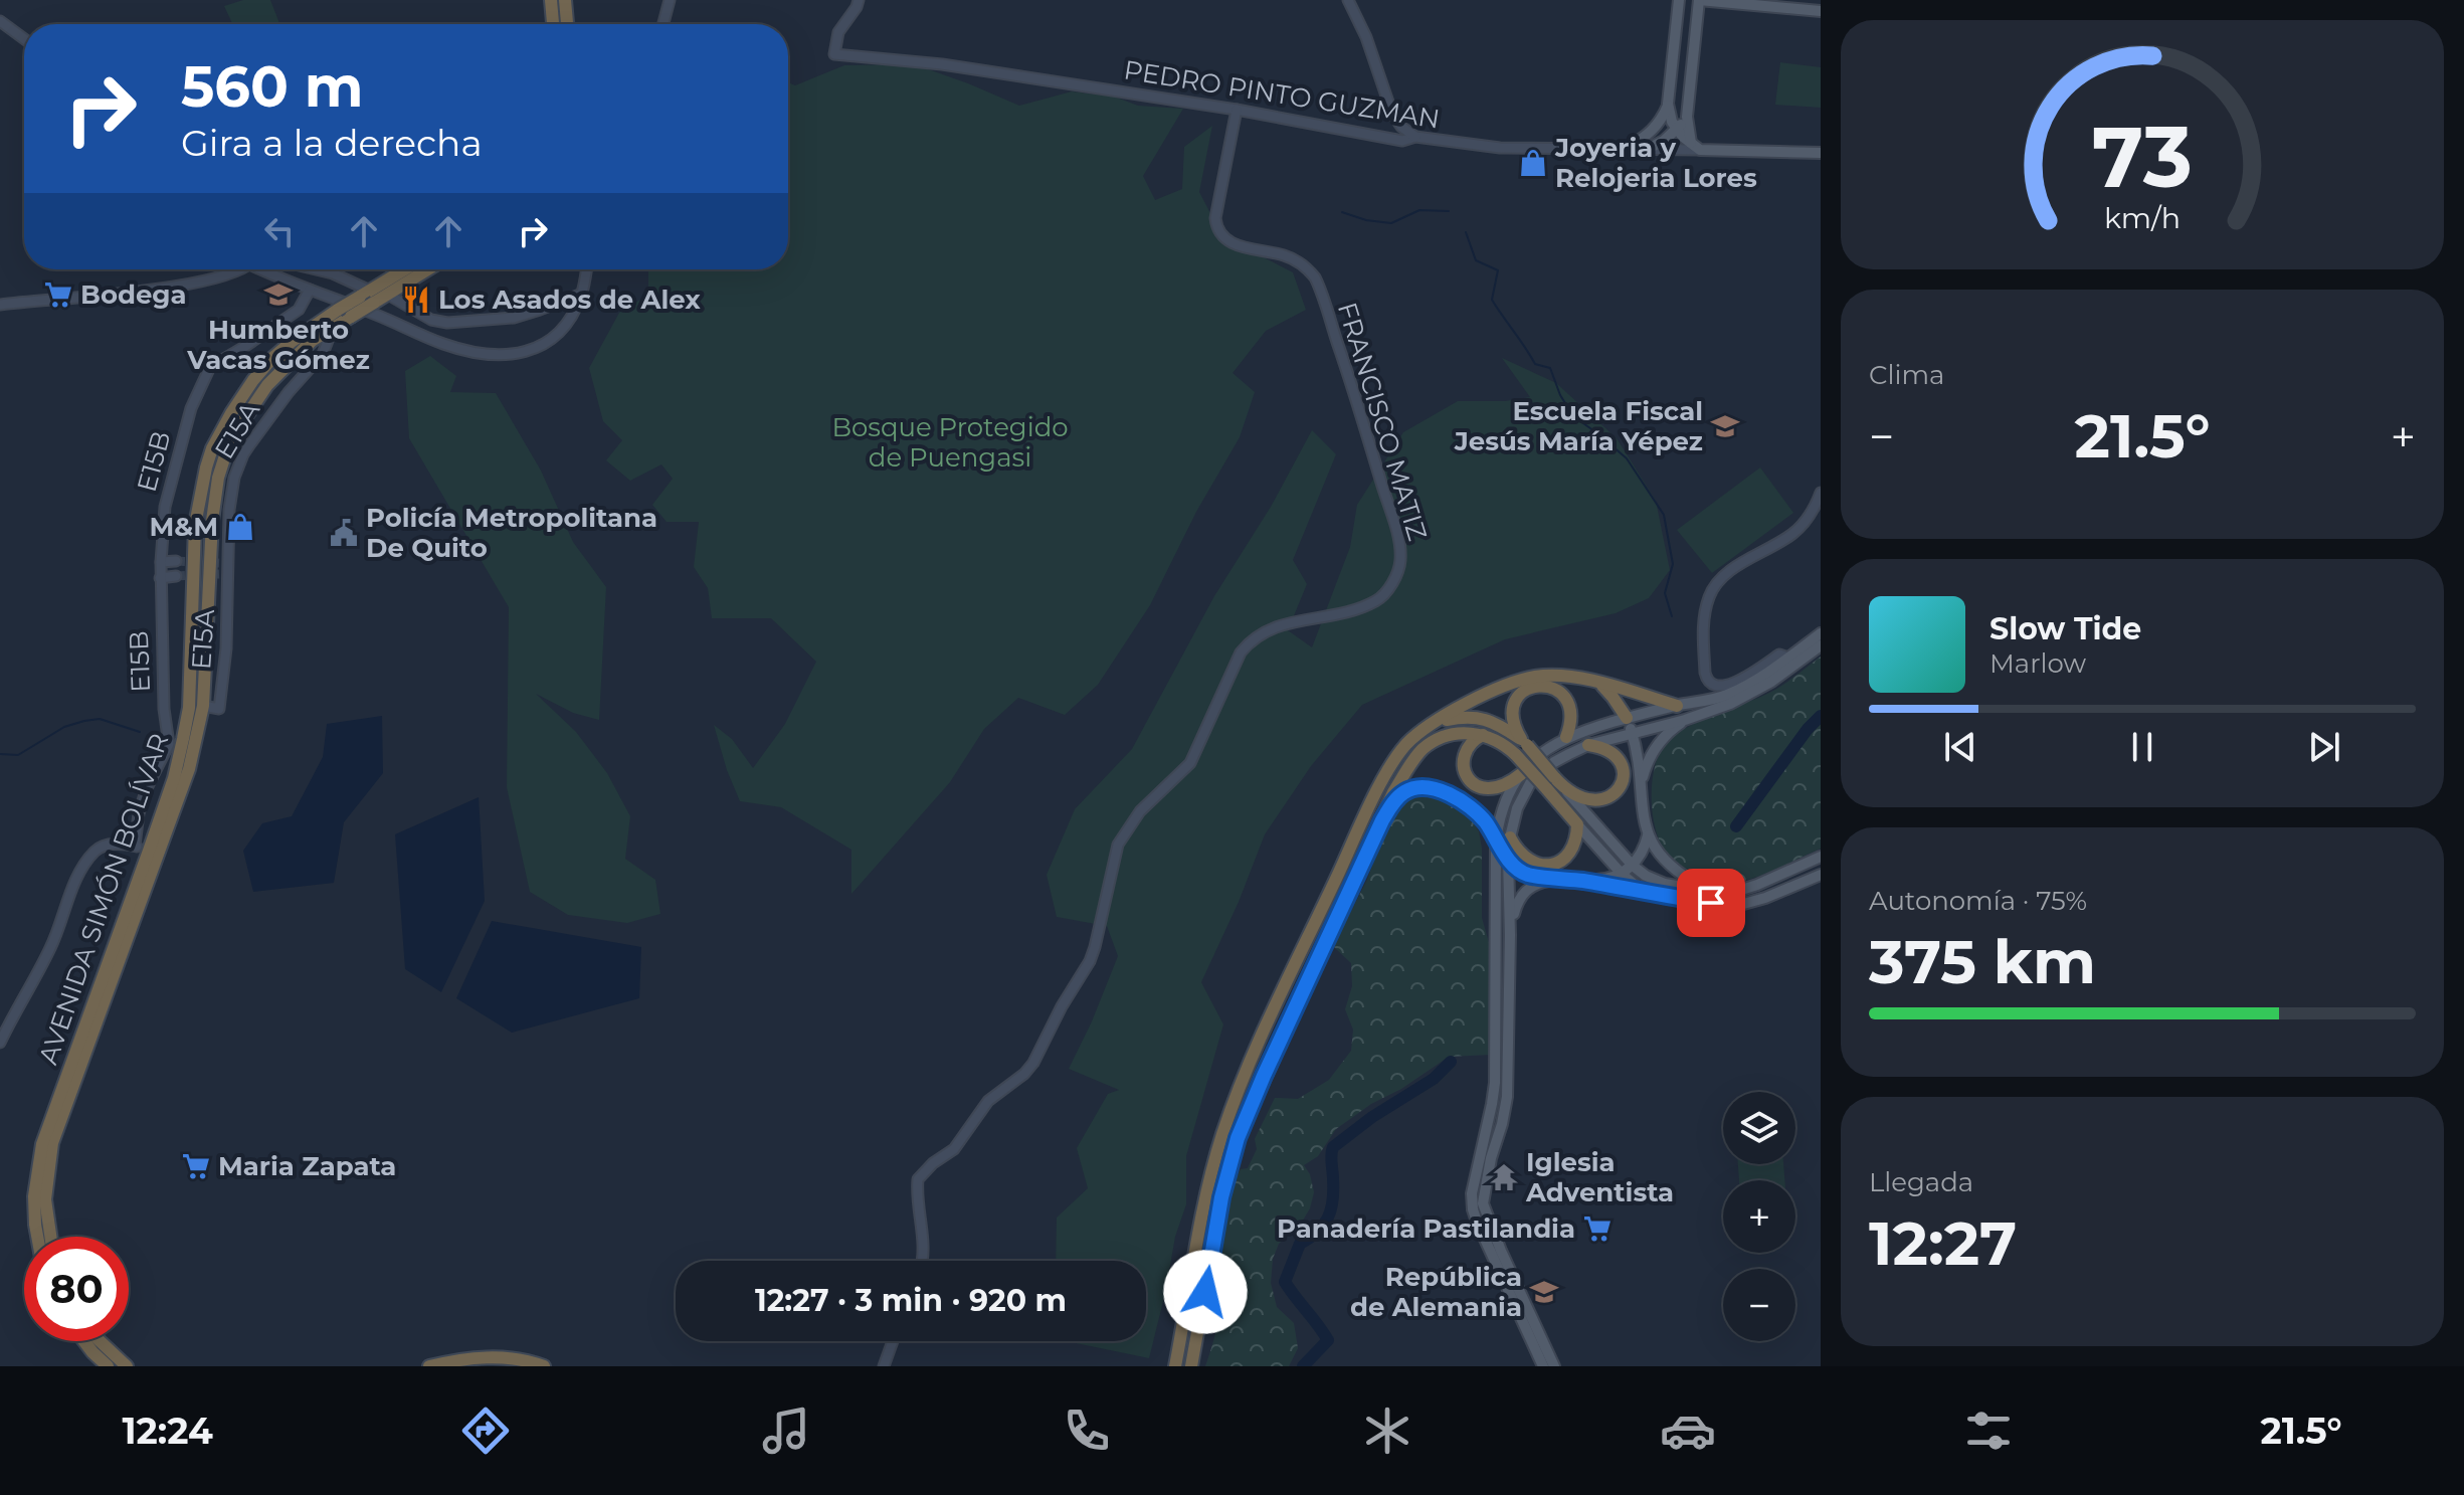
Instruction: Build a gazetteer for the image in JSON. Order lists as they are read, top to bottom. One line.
{"streets":{"highway":["AVENIDA SIMÓN BOLÍVAR"],"main road":["PEDRO PINTO GUZMAN"],"street":["FRANCISCO MATIZ","E15A","E15B"]},"crossings":[["PEDRO PINTO GUZMAN","FRANCISCO MATIZ"],["E15A","AVENIDA SIMÓN BOLÍVAR"]],"parks":["Bosque Protegido de Puengasi"],"places":{"shop":["Joyeria y Relojeria Lores","M&M"],"supermarket":["Bodega","Maria Zapata","Panadería Pastilandia"],"school or university":["Humberto Vacas Gómez","Escuela Fiscal Jesús María Yépez","República de Alemania"],"restaurant":["Los Asados de Alex"],"public building":["Policía Metropolitana De Quito"],"temple":["Iglesia Adventista"]},"page":{"turn":["560 m","Gira a la derecha"],"tile":["Clima",["Autonomía · 75%","375 km"],["Llegada","12:27"]],"heat":["−","21.5°","+"],"song":["Slow Tide","Marlow"],"map_buttons":["+","−"],"limit":"80","trip":"12:27 · 3 min · 920 m","tabs":["12:24","21.5°"],"gauge":["73","km/h"]}}
